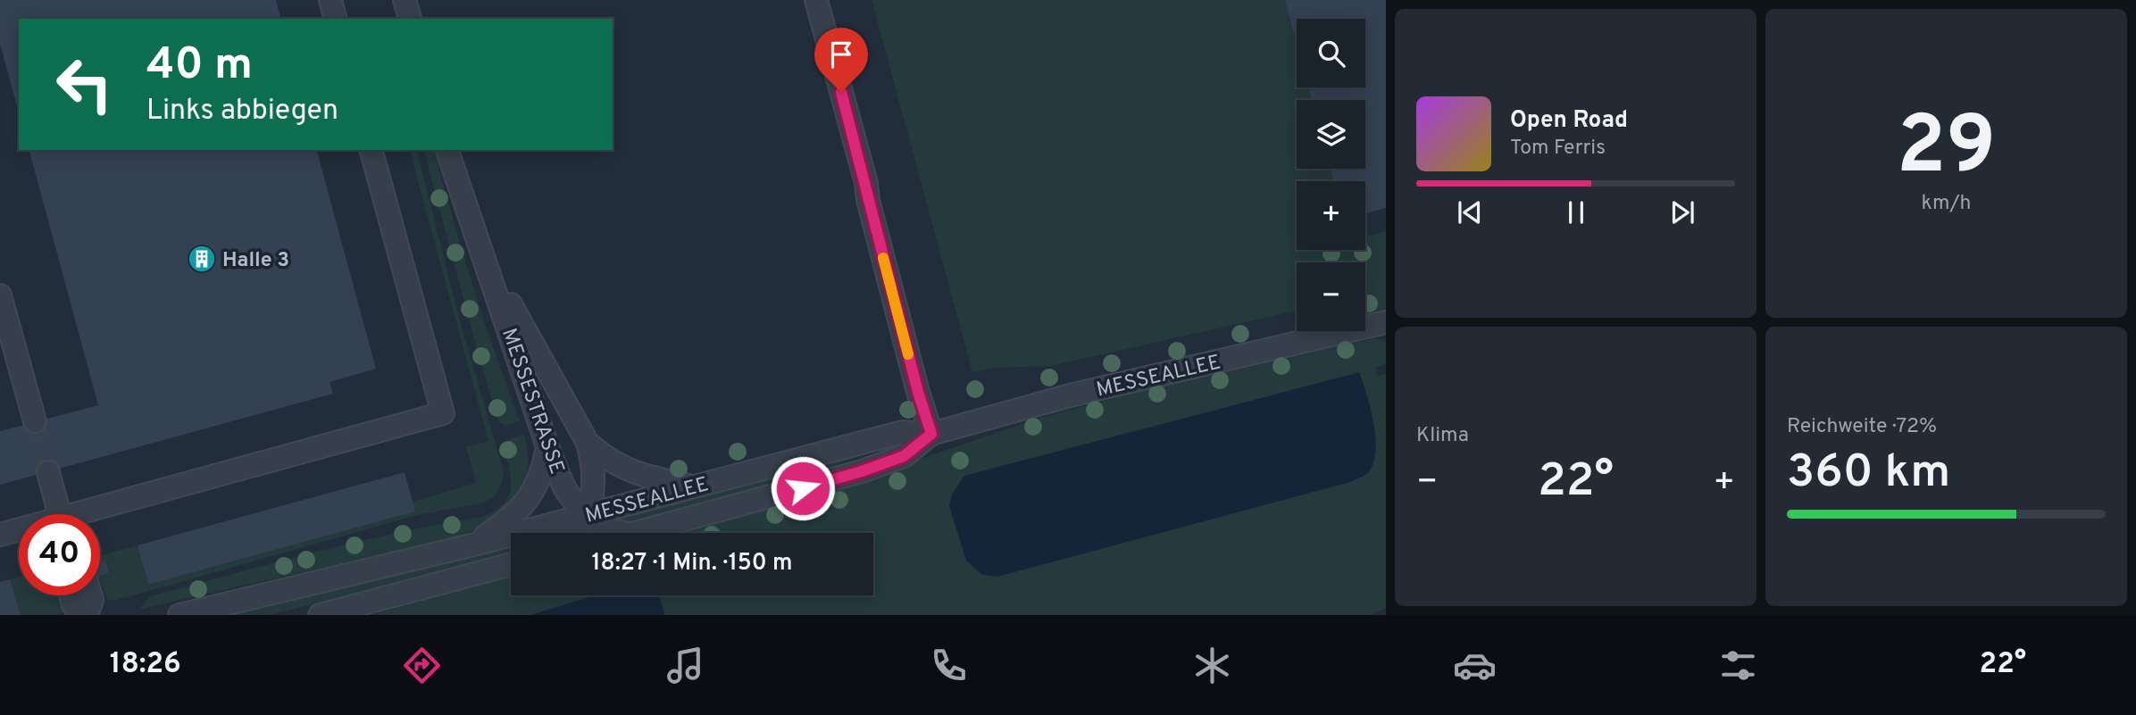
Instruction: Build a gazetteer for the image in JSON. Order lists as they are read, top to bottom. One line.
{"streets":{"street":["MESSEALLEE","MESSESTRASSE"]},"crossings":[["MESSEALLEE","MESSESTRASSE"]],"places":{"building":["Halle 3"]},"page":{"tile":[["29","km/h"],"Klima",["Reichweite · 72%","360 km"]],"map_buttons":["+","−"],"turn":["40 m","Links abbiegen"],"song":["Open Road","Tom Ferris"],"heat":["−","22°","+"],"limit":"40","trip":"18:27 · 1 Min. · 150 m","tabs":["18:26","22°"]}}
